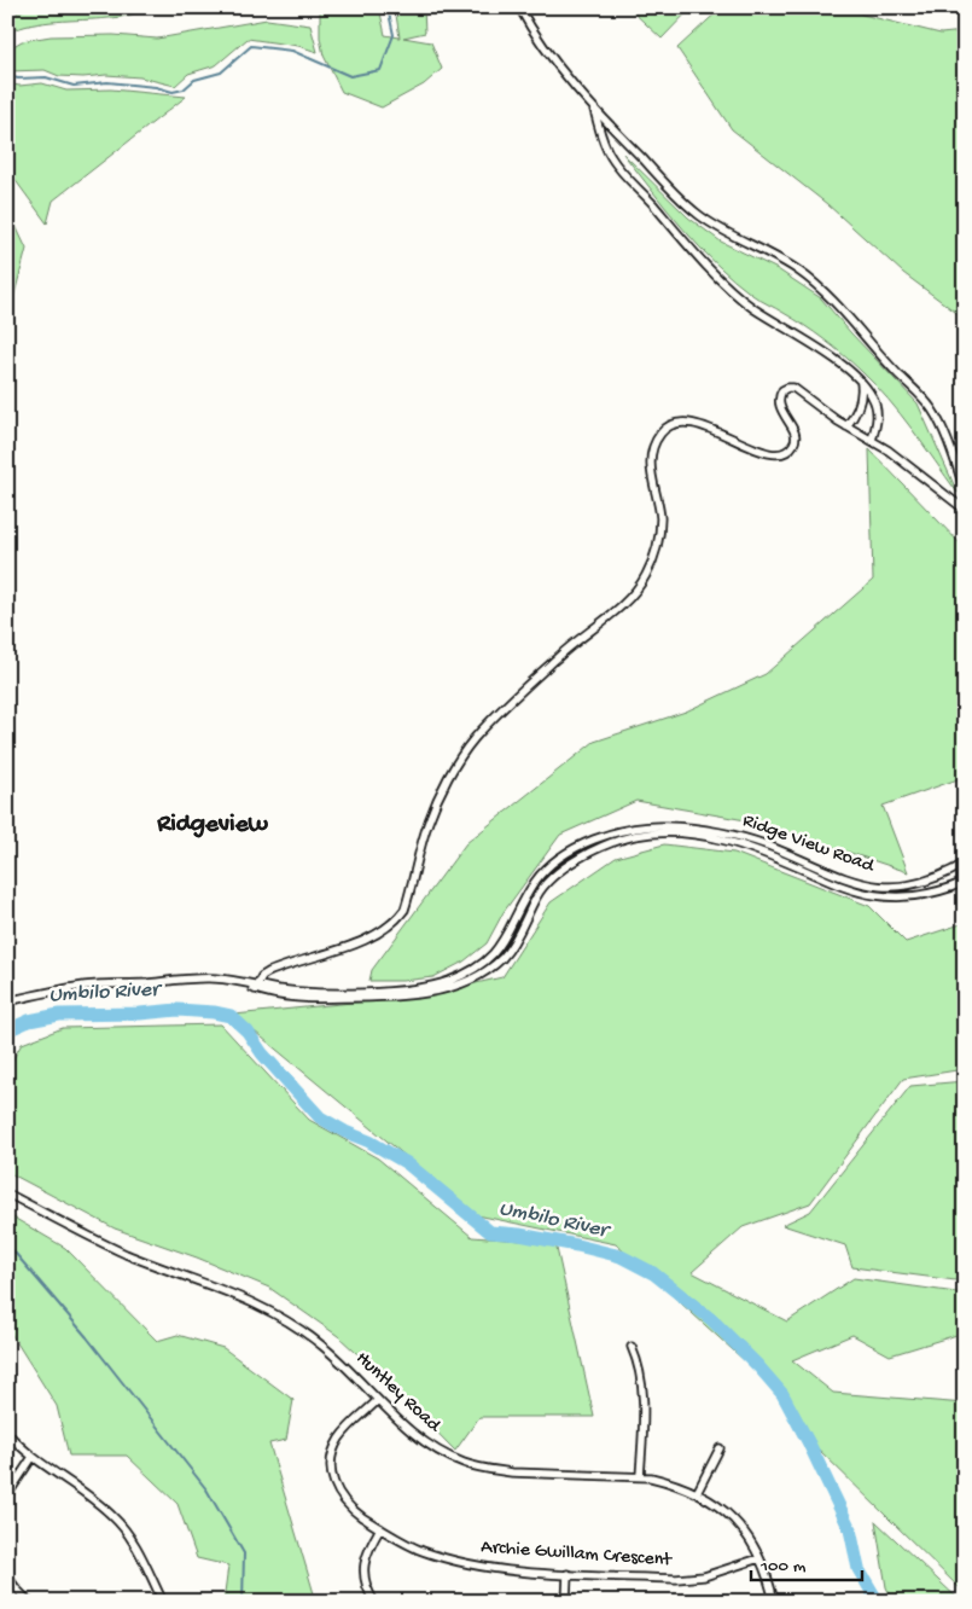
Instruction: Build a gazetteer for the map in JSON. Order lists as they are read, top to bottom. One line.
{"streets":{"street":["Ridge View Road","Huntley Road","Archie Gwillam Crescent"]},"crossings":[["Huntley Road","Archie Gwillam Crescent"]],"districts":["Ridgeview"],"water":["Umbilo River"],"scale_bar":"100 m"}
